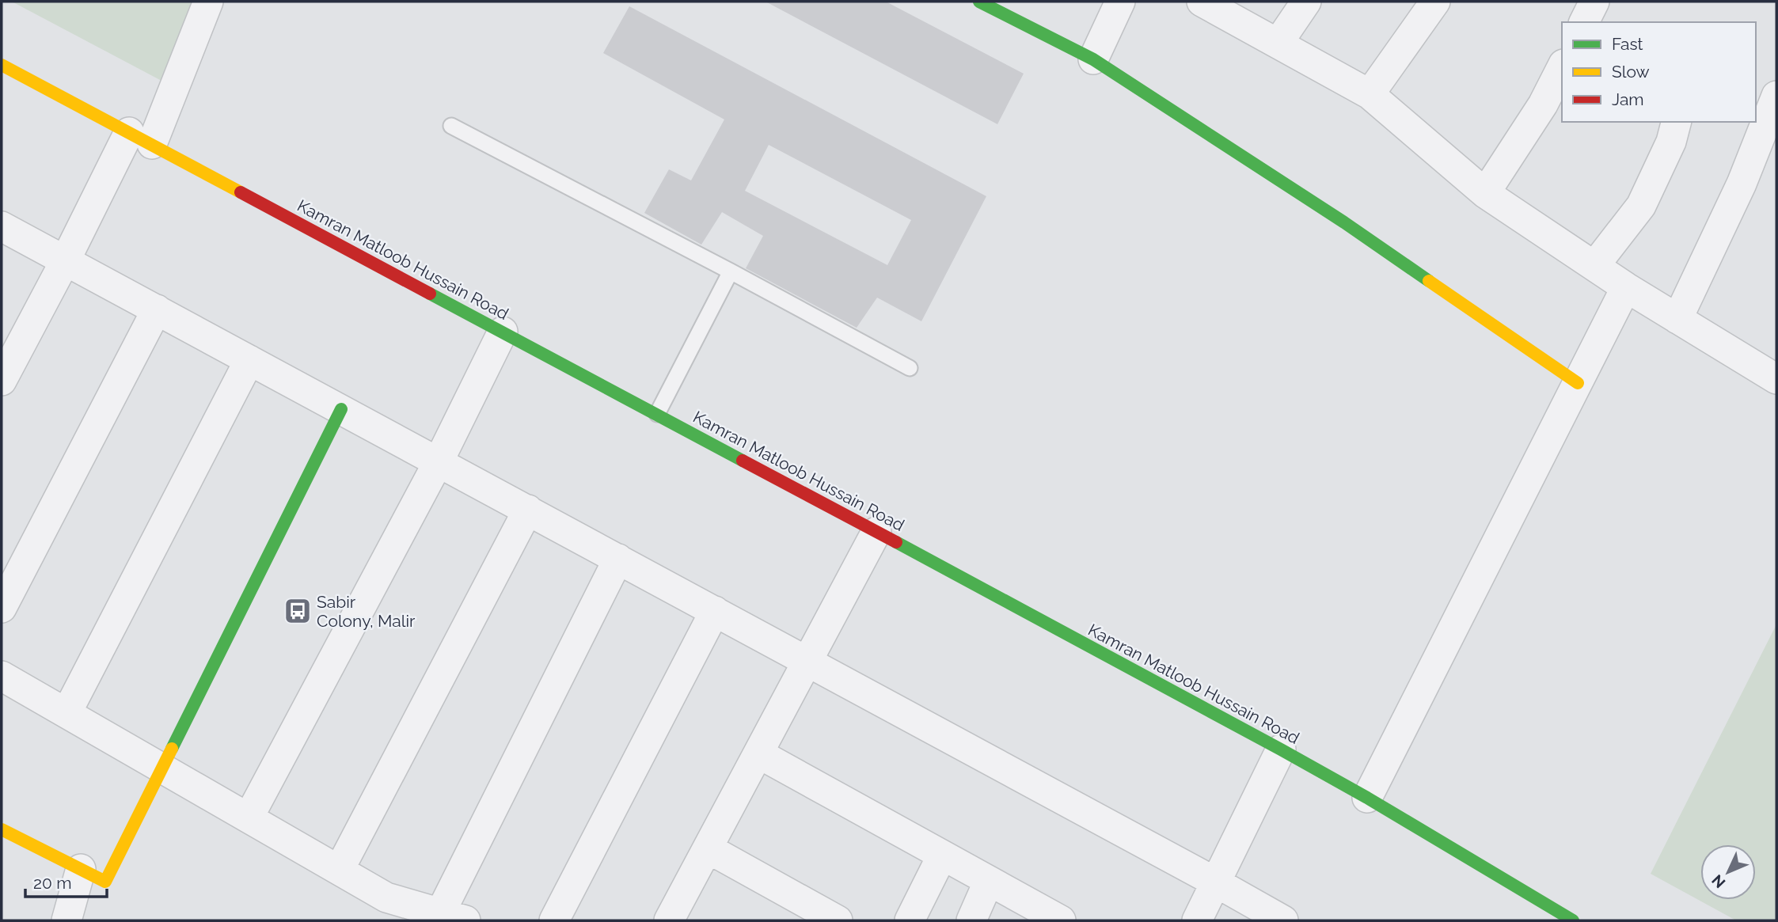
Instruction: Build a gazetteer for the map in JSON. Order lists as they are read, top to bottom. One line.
{"streets":{"street":["Kamran Matloob Hussain Road"]},"places":{"bus stop":["Sabir Colony, Malir"]},"legend":["Fast","Slow","Jam"],"scale_bar":"20 m","north":"bottom left"}
